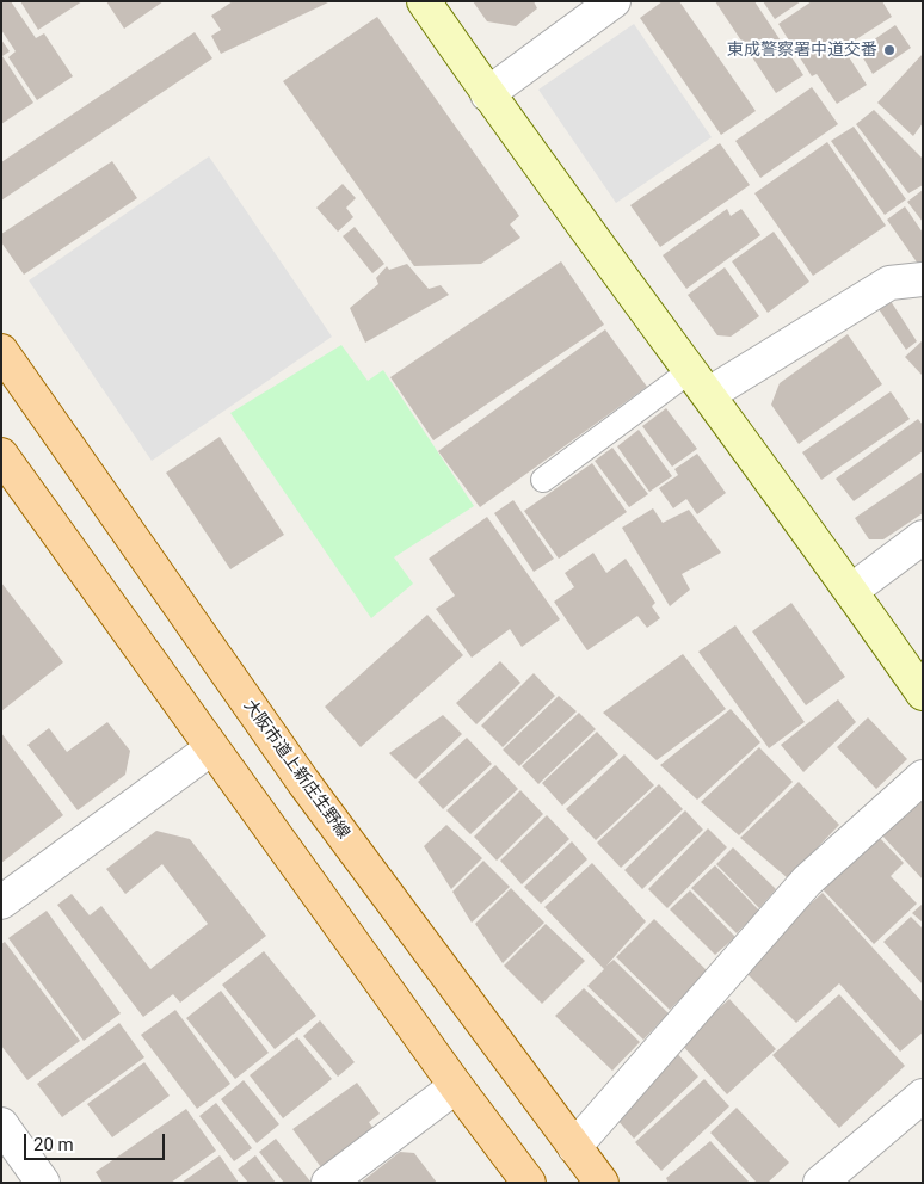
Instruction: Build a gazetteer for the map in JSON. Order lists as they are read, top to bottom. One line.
{"streets":{"main road":["大阪市道上新庄生野線"]},"places":["東成警察署中道交番"],"scale_bar":"20 m"}
